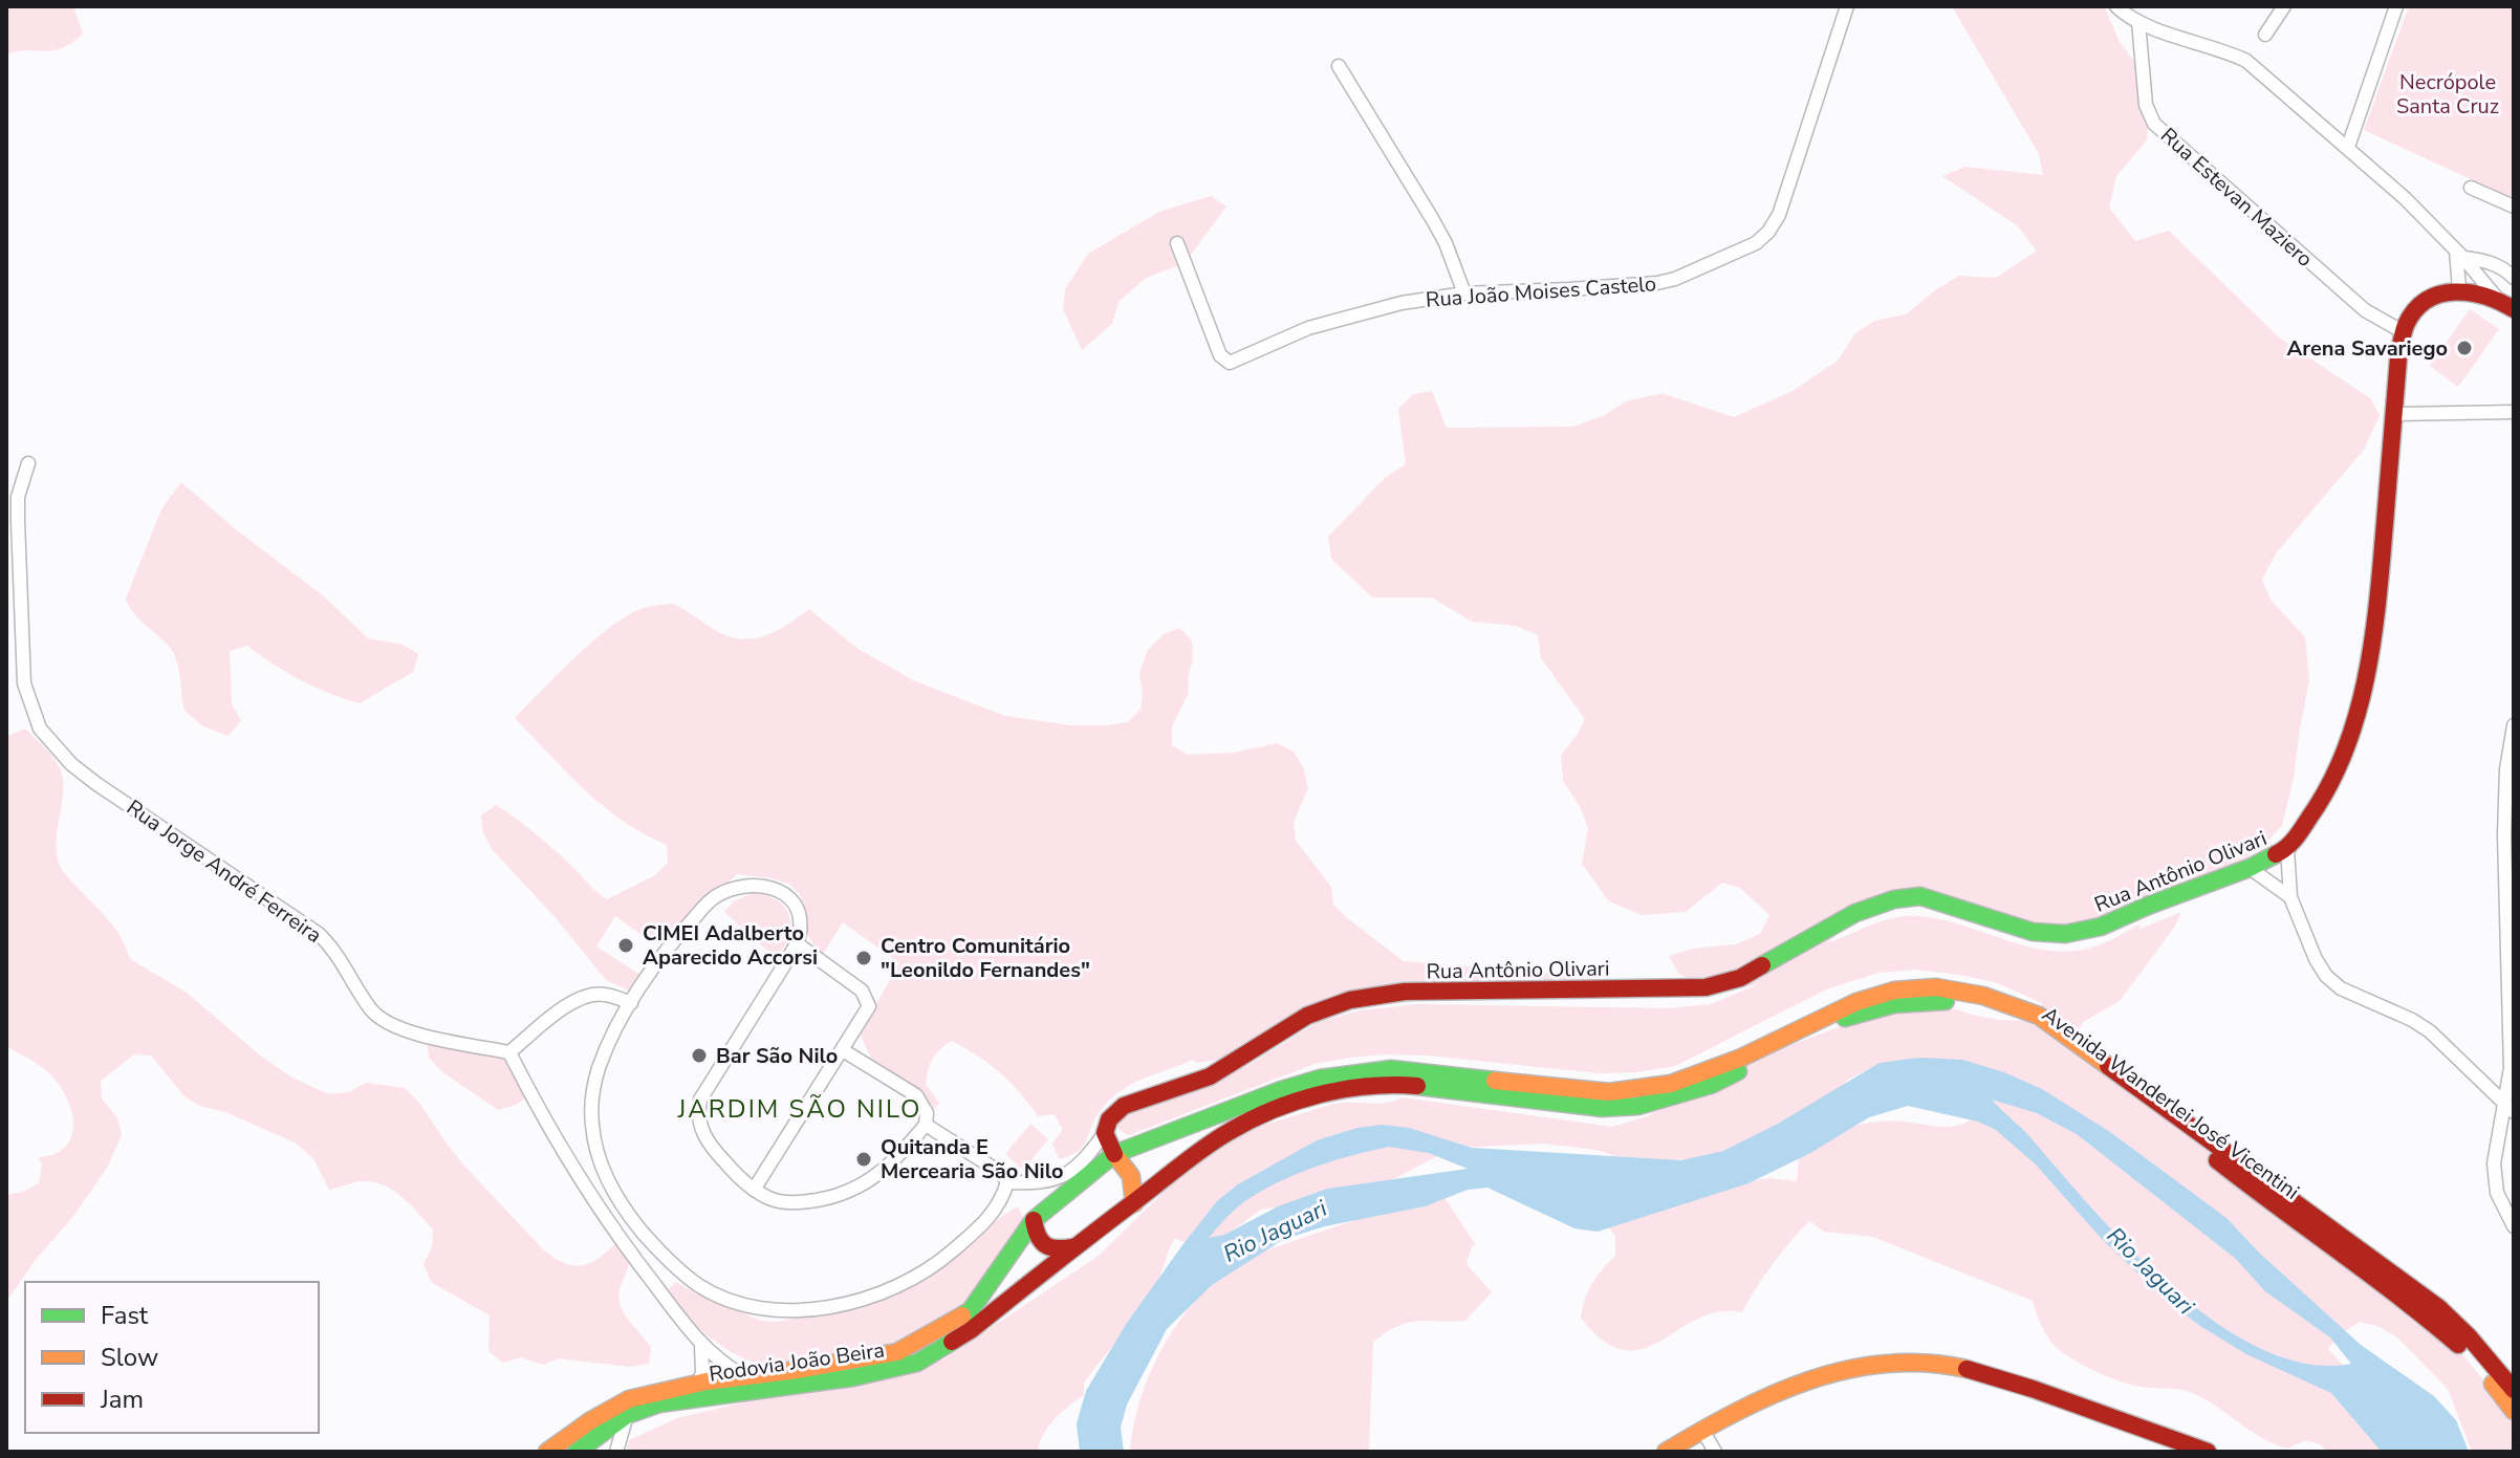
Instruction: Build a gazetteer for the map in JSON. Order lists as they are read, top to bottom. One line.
{"streets":{"main road":["Rua Antônio Olivari","Avenida Wanderlei José Vicentini","Rodovia João Beira"],"street":["Rua Estevan Maziero","Rua João Moises Castelo","Rua Jorge André Ferreira"]},"crossings":[["Rua Estevan Maziero","Rua Antônio Olivari"],["Avenida Wanderlei José Vicentini","Rodovia João Beira"]],"districts":["JARDIM SÃO NILO"],"water":["Rio Jaguari"],"parks":["Necrópole Santa Cruz"],"places":["Arena Savariego","CIMEI Adalberto Aparecido Accorsi","Centro Comunitário \"Leonildo Fernandes\"","Bar São Nilo","Quitanda E Mercearia São Nilo"],"legend":["Fast","Slow","Jam"]}
